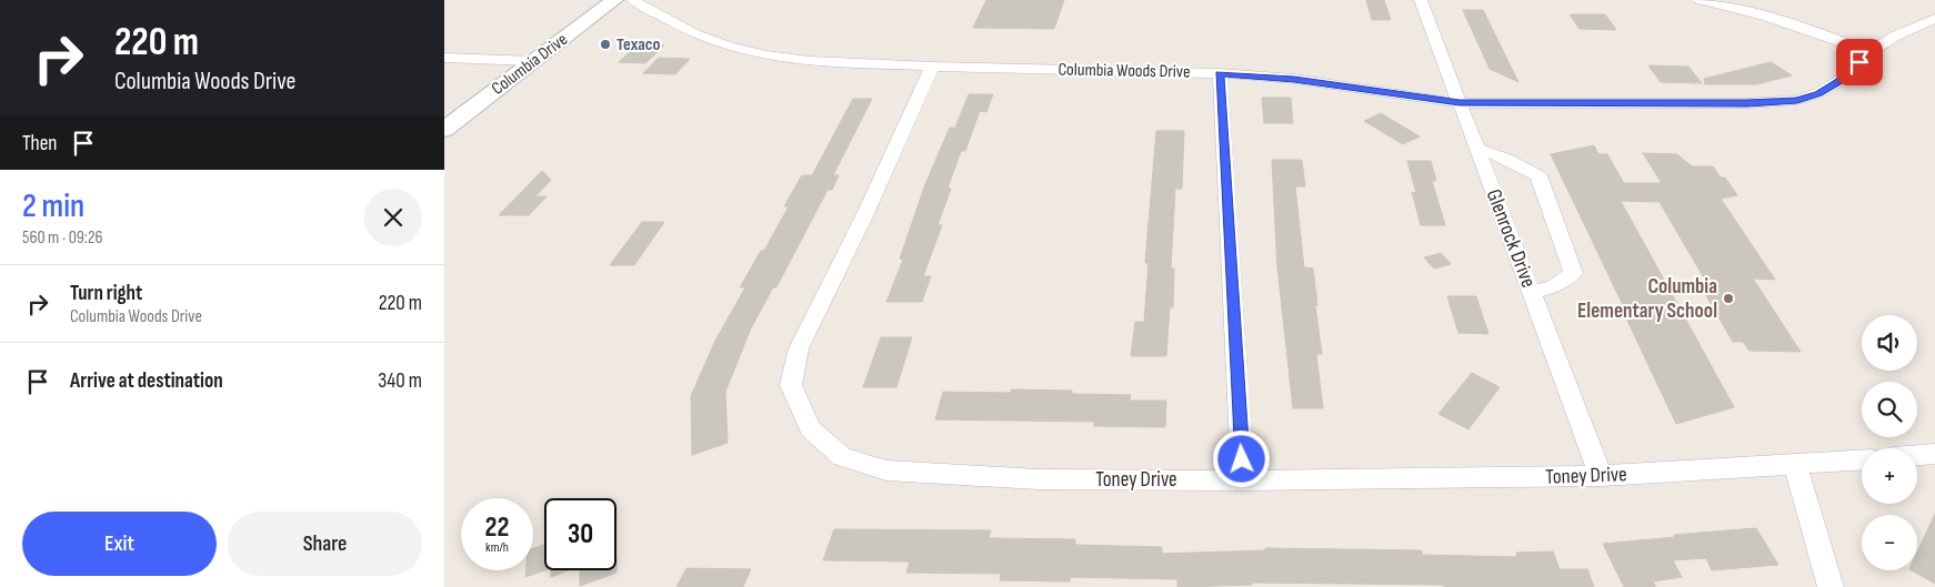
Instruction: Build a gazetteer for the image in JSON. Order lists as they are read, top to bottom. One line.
{"streets":{"main road":["Columbia Drive"],"street":["Columbia Woods Drive","Glenrock Drive","Toney Drive"]},"crossings":[["Columbia Woods Drive","Glenrock Drive"],["Columbia Woods Drive","Toney Drive"],["Glenrock Drive","Toney Drive"]],"places":["Texaco","Columbia Elementary School"],"page":{"turn":["220 m","Columbia Woods Drive"],"then":"Then","heading":["2 min","560 m · 09:26"],"list":[{"name":"Turn right","note":"Columbia Woods Drive","value":"220 m"},{"name":"Arrive at destination","value":"340 m"}],"map_buttons":["+","−"],"speed":"22 km/h","limit":"30","buttons":["Exit","Share"]}}
